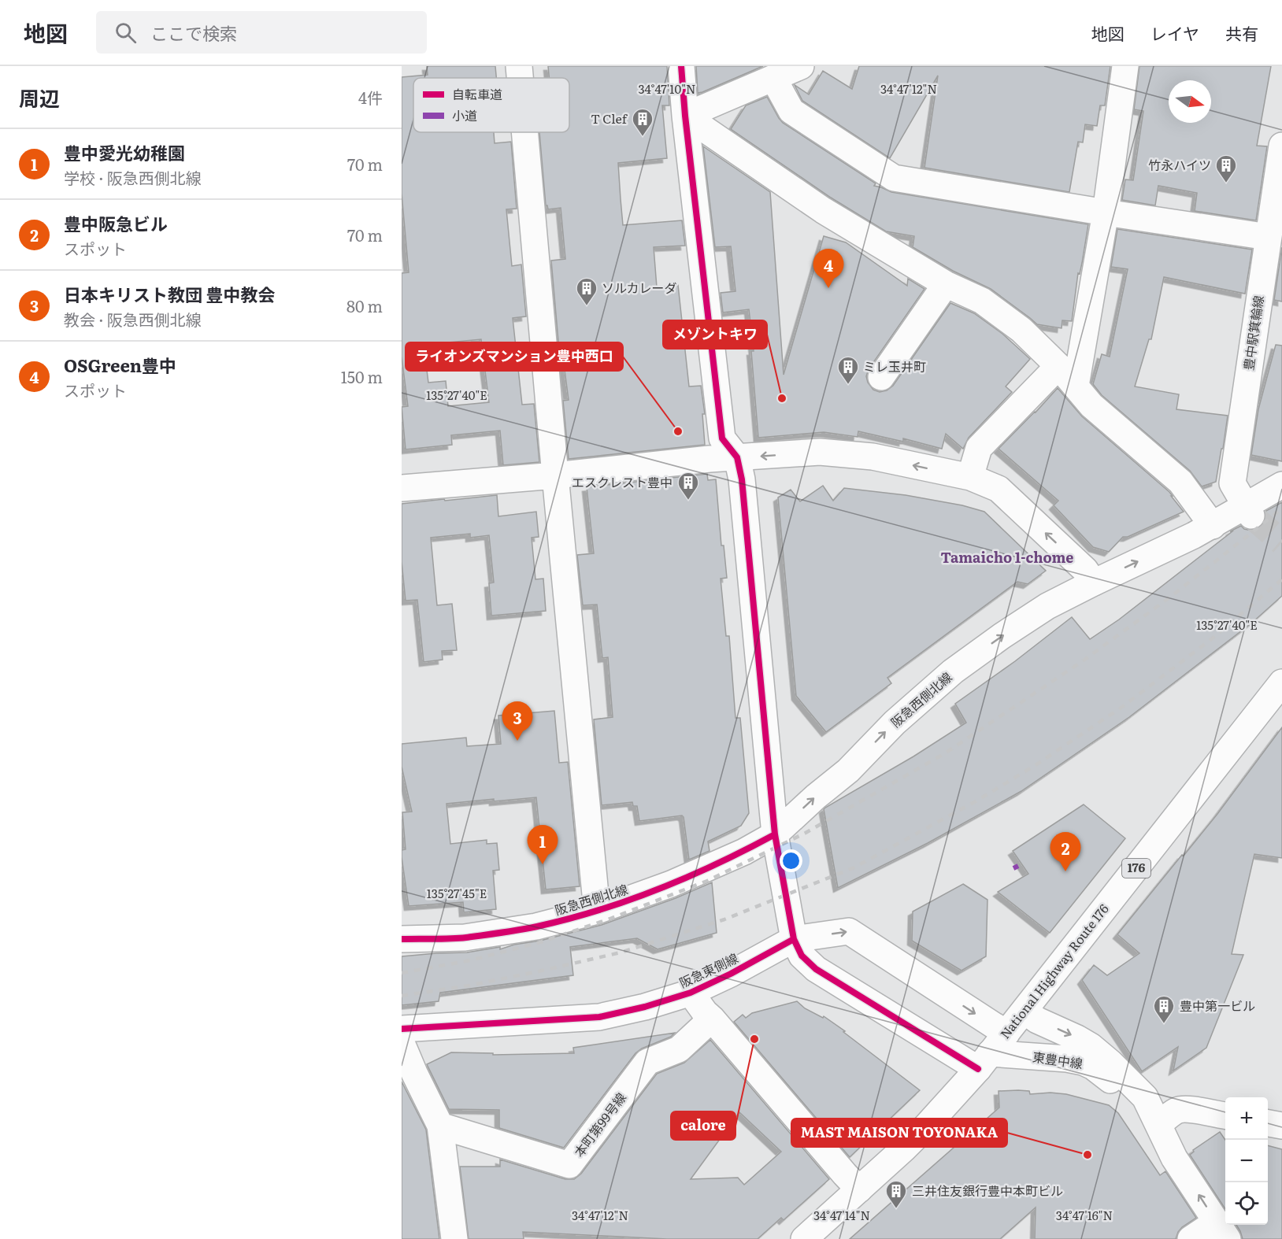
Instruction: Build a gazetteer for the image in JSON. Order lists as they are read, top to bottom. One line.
{"streets":{"main road":["豊中駅箕輪線","阪急西側北線","176","阪急東側線","National Highway Route 176","東豊中線","本町第99号線"]},"crossings":[["豊中駅箕輪線","阪急西側北線"],["阪急東側線","National Highway Route 176"],["National Highway Route 176","東豊中線"]],"one_way":["阪急西側北線"],"districts":["Tamaicho 1-chome"],"places":{"building":["T Clef","竹永ハイツ","ソルカレーダ","ミレ玉井町","エスクレスト豊中","豊中第一ビル","三井住友銀行豊中本町ビル"],"other":["メゾントキワ","ライオンズマンション豊中西口","calore","MAST MAISON TOYONAKA"]},"legend":["自転車道","小道"],"north":"right","page":{"header":"地図","search":"ここで検索","nav":["地図","レイヤ","共有"],"heading":["周辺","4件"],"list":[{"mark":"1","name":"豊中愛光幼稚園","note":"学校 · 阪急西側北線","value":"70 m"},{"mark":"2","name":"豊中阪急ビル","note":"スポット","value":"70 m"},{"mark":"3","name":"日本キリスト教団 豊中教会","note":"教会 · 阪急西側北線","value":"80 m"},{"mark":"4","name":"OSGreen豊中","note":"スポット","value":"150 m"}],"pins":["4","3","1","2"],"map_buttons":["+","−"]},"coordinates":["34°47'10\"N","34°47'12\"N","135°27'40\"E","135°27'45\"E","34°47'14\"N","34°47'16\"N"]}
